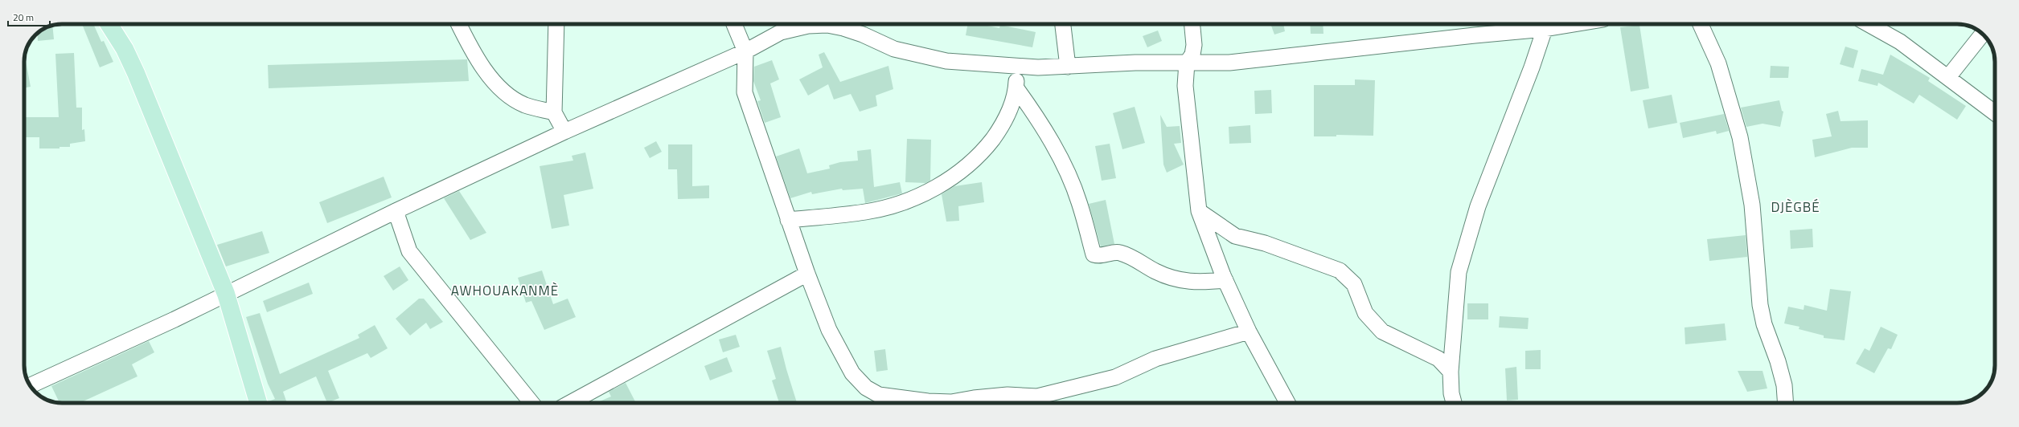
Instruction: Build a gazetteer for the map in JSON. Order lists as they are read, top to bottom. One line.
{"districts":["DJÈGBÉ","AWHOUAKANMÈ"],"scale_bar":"20 m"}
